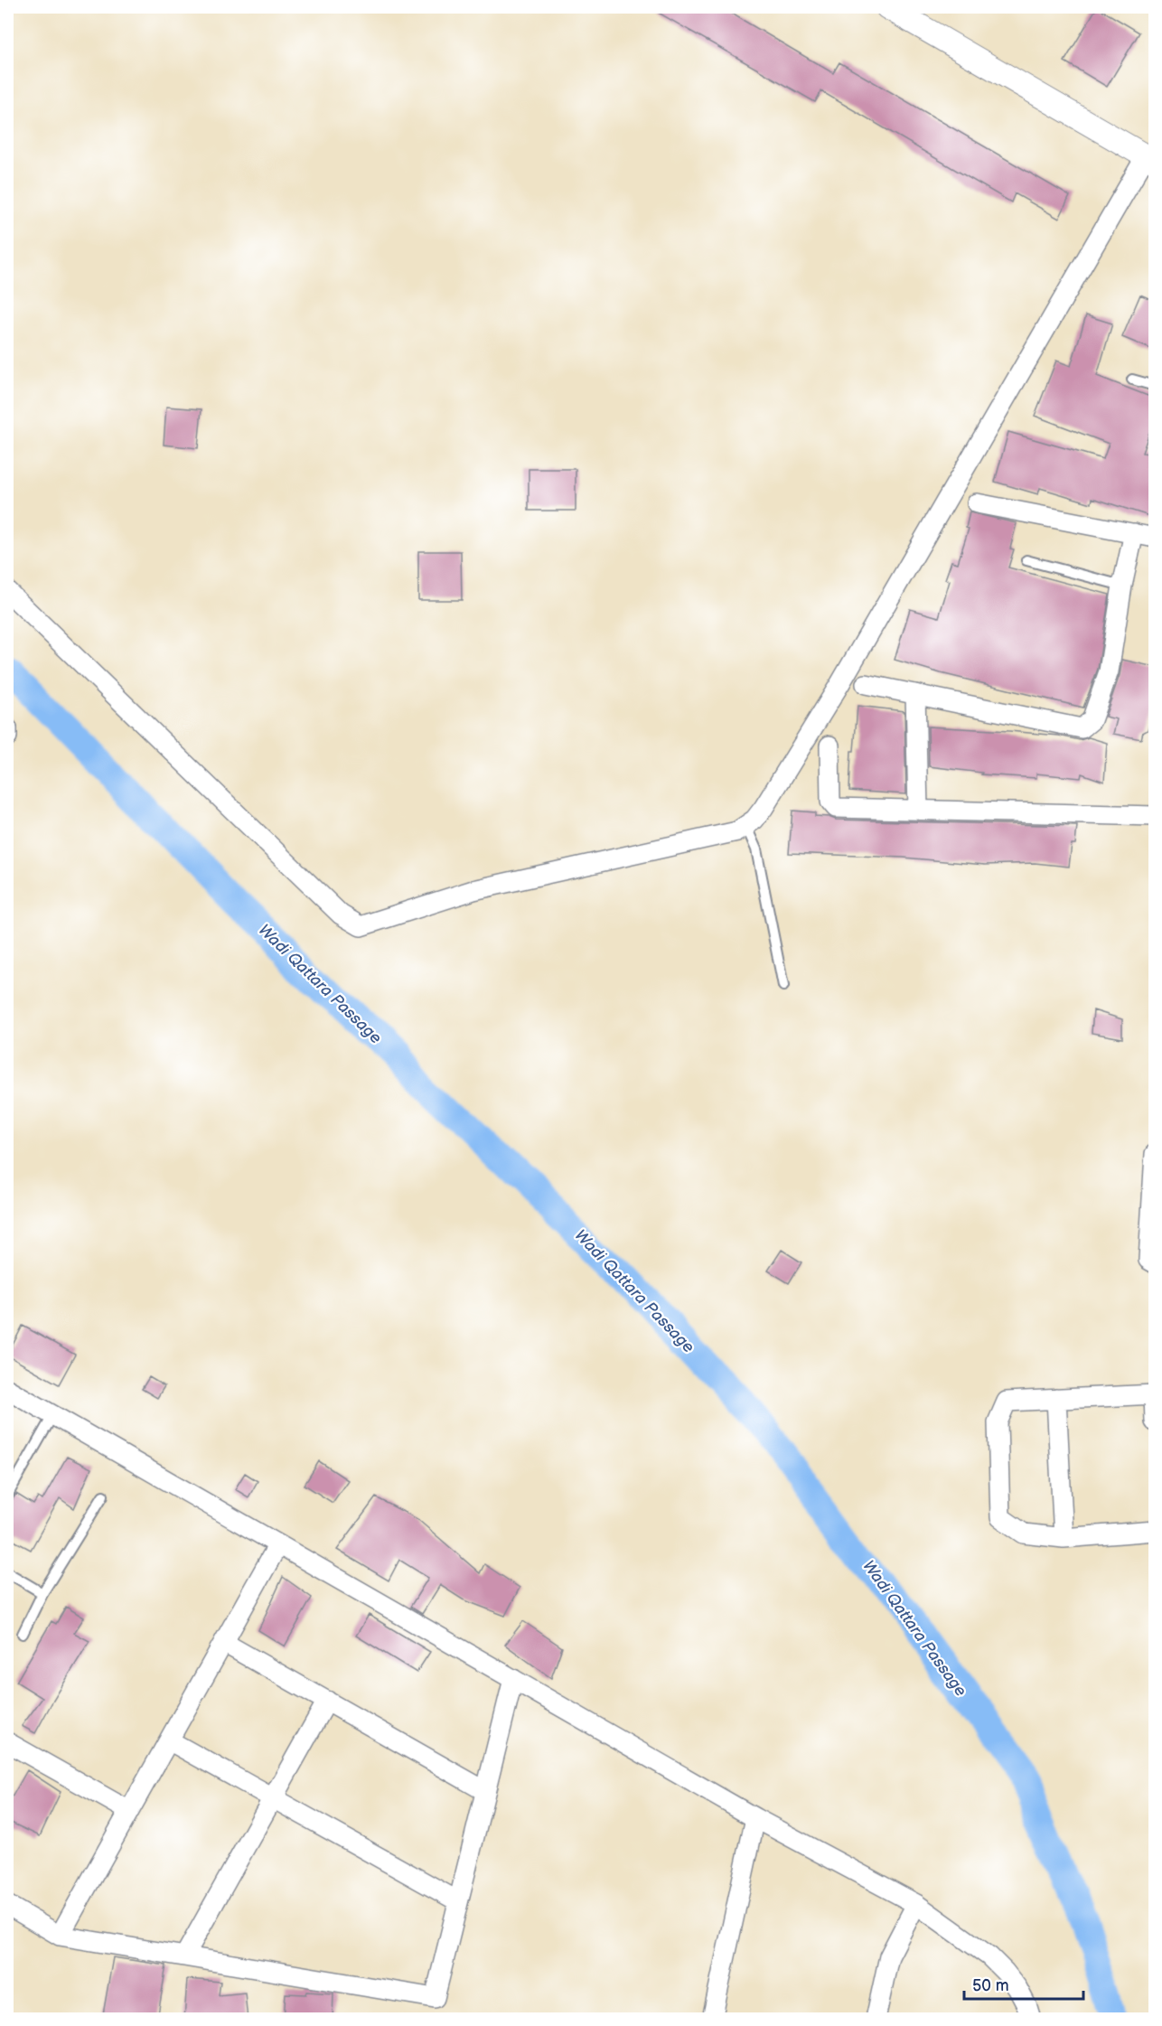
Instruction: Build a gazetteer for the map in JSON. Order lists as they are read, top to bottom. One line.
{"water":["Wadi Qattara Passage"],"scale_bar":"50 m"}
